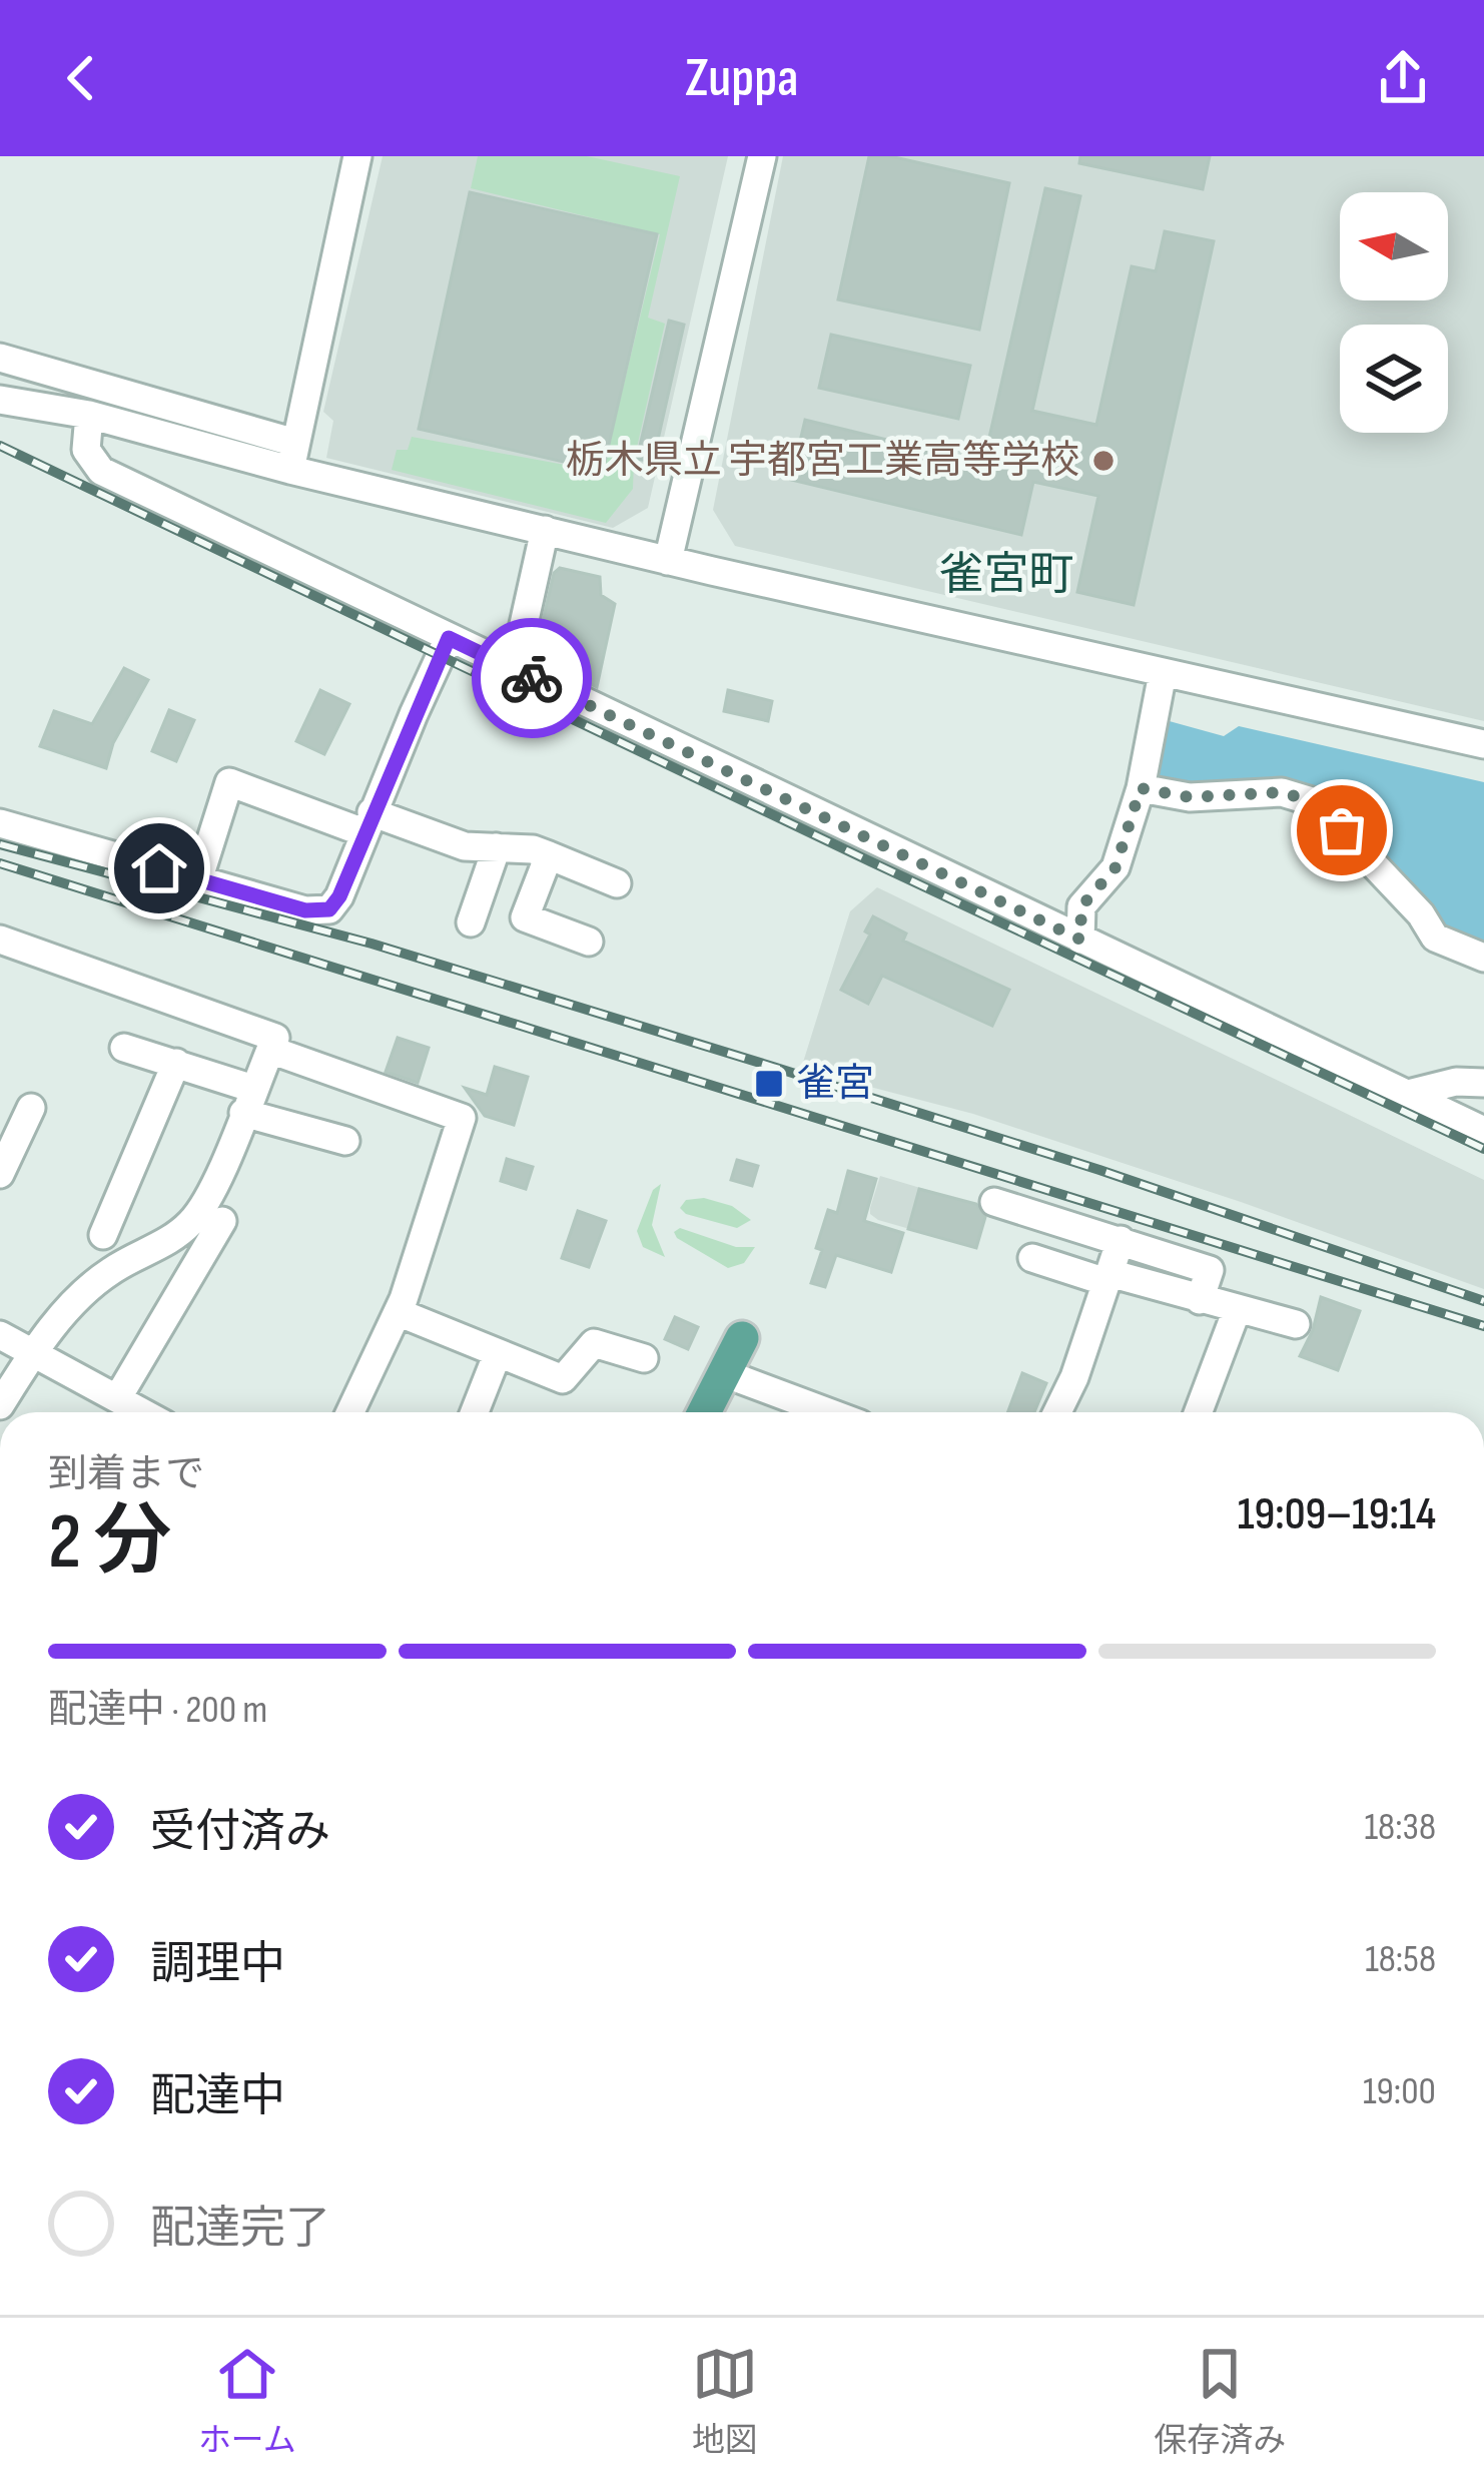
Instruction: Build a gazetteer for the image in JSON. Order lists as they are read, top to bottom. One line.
{"districts":["雀宮町"],"places":{"other":["栃木県立 宇都宮工業高等学校"],"transit":["雀宮"]},"north":"left","page":{"header":"Zuppa","heading":["2 分","到着まで","19:09–19:14"],"bar":"配達中 · 200 m","list":[["受付済み","18:38"],["調理中","18:58"],["配達中","19:00"],"配達完了"],"tabs":["ホーム","地図","保存済み"]}}
